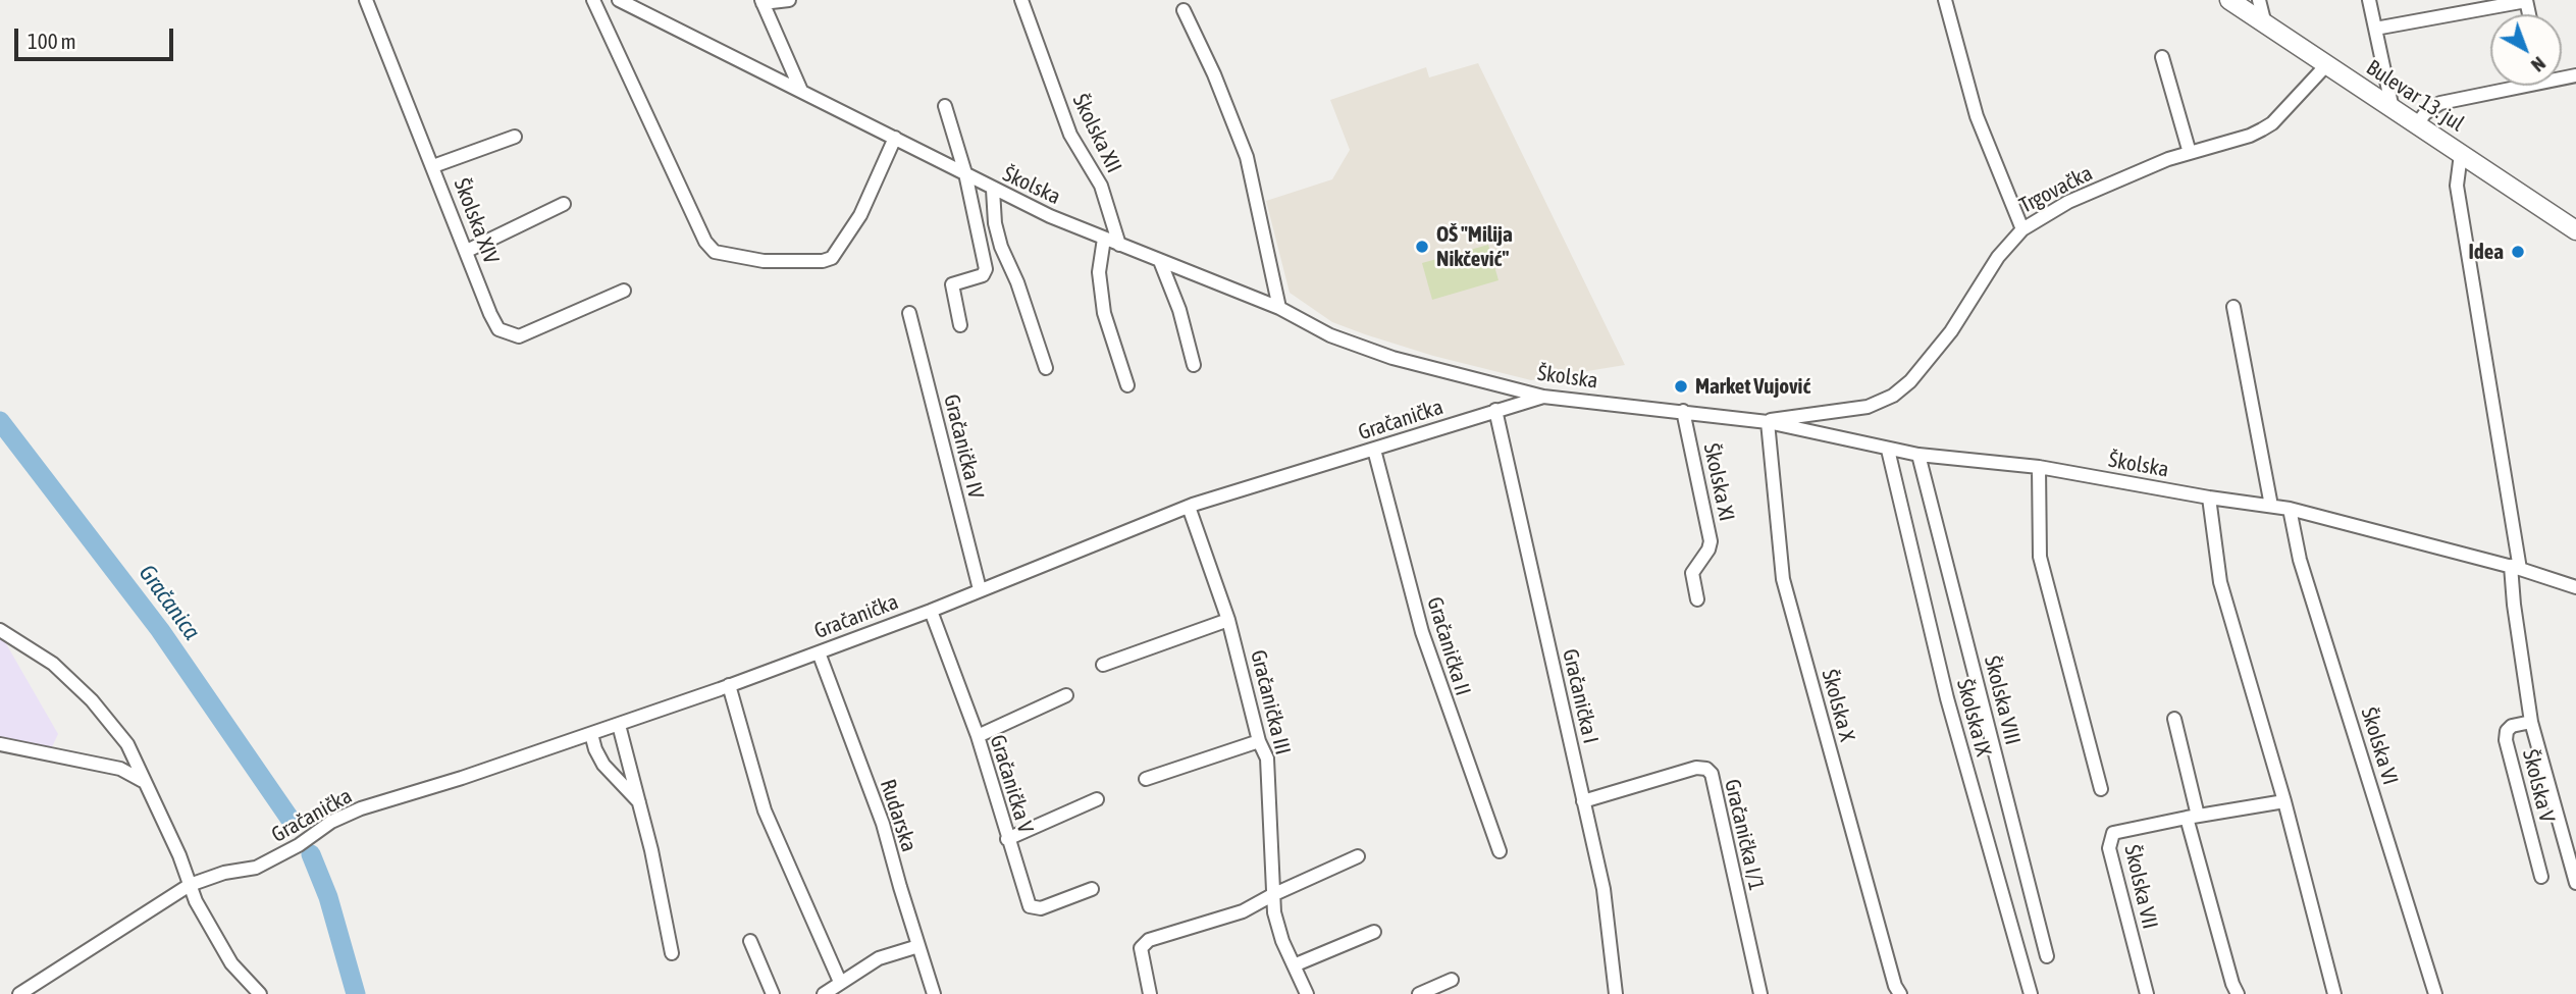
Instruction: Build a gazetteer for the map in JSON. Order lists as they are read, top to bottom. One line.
{"streets":{"street":["Bulevar 13. jul","Školska XII","Školska","Trgovačka","Školska XIV","Gračanička","Gračanička IV","Školska XI","Gračanička II","Gračanička I","Školska VIII","Gračanička III","Školska X","Školska IX","Školska VI","Gračanička V","Školska V","Rudarska","Gračanička I/1","Školska VII"]},"crossings":[["Bulevar 13. jul","Trgovačka"],["Bulevar 13. jul","Školska V"],["Školska XII","Školska"],["Školska","Trgovačka"],["Školska","Gračanička"],["Školska","Školska XI"],["Školska","Školska VIII"],["Školska","Školska X"],["Školska","Školska IX"],["Školska","Školska VI"],["Školska","Školska V"],["Trgovačka","Školska X"],["Gračanička","Gračanička IV"],["Gračanička","Gračanička II"],["Gračanička","Gračanička I"],["Gračanička","Gračanička III"],["Gračanička","Gračanička V"],["Gračanička","Rudarska"],["Gračanička I","Gračanička I/1"]],"water":["Gračanica"],"places":["OŠ \"Milija Nikčević\"","Idea","Market Vujović"],"scale_bar":"100 m","north":"bottom right"}
